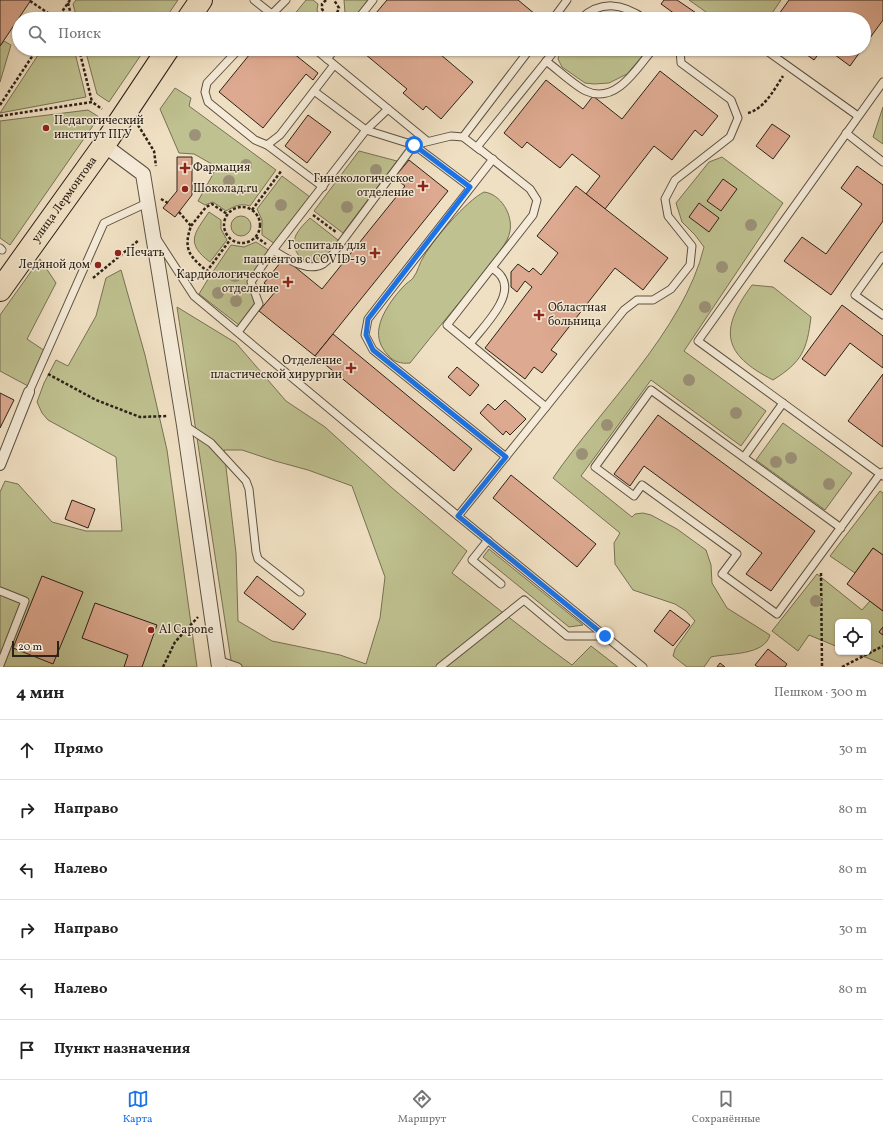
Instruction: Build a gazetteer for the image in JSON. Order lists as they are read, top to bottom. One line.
{"streets":{"main road":["улица Лермонтова"]},"places":{"other":["Педагогический институт ПГУ","Шоколад.ru","Печать","Ледяной дом","Al Capone"],"health":["Фармация","Гинекологическое отделение","Госпиталь для пациентов с COVID-19","Кардиологическое отделение","Областная больница","Отделение пластической хирургии"]},"scale_bar":"20 m","page":{"search":"Поиск","scale":"20 m","heading":["4 мин","Пешком · 300 m"],"list":[["Прямо","30 m"],["Направо","80 m"],["Налево","80 m"],["Направо","30 m"],["Налево","80 m"],"Пункт назначения"],"nav":["Карта","Маршрут","Сохранённые"]}}
